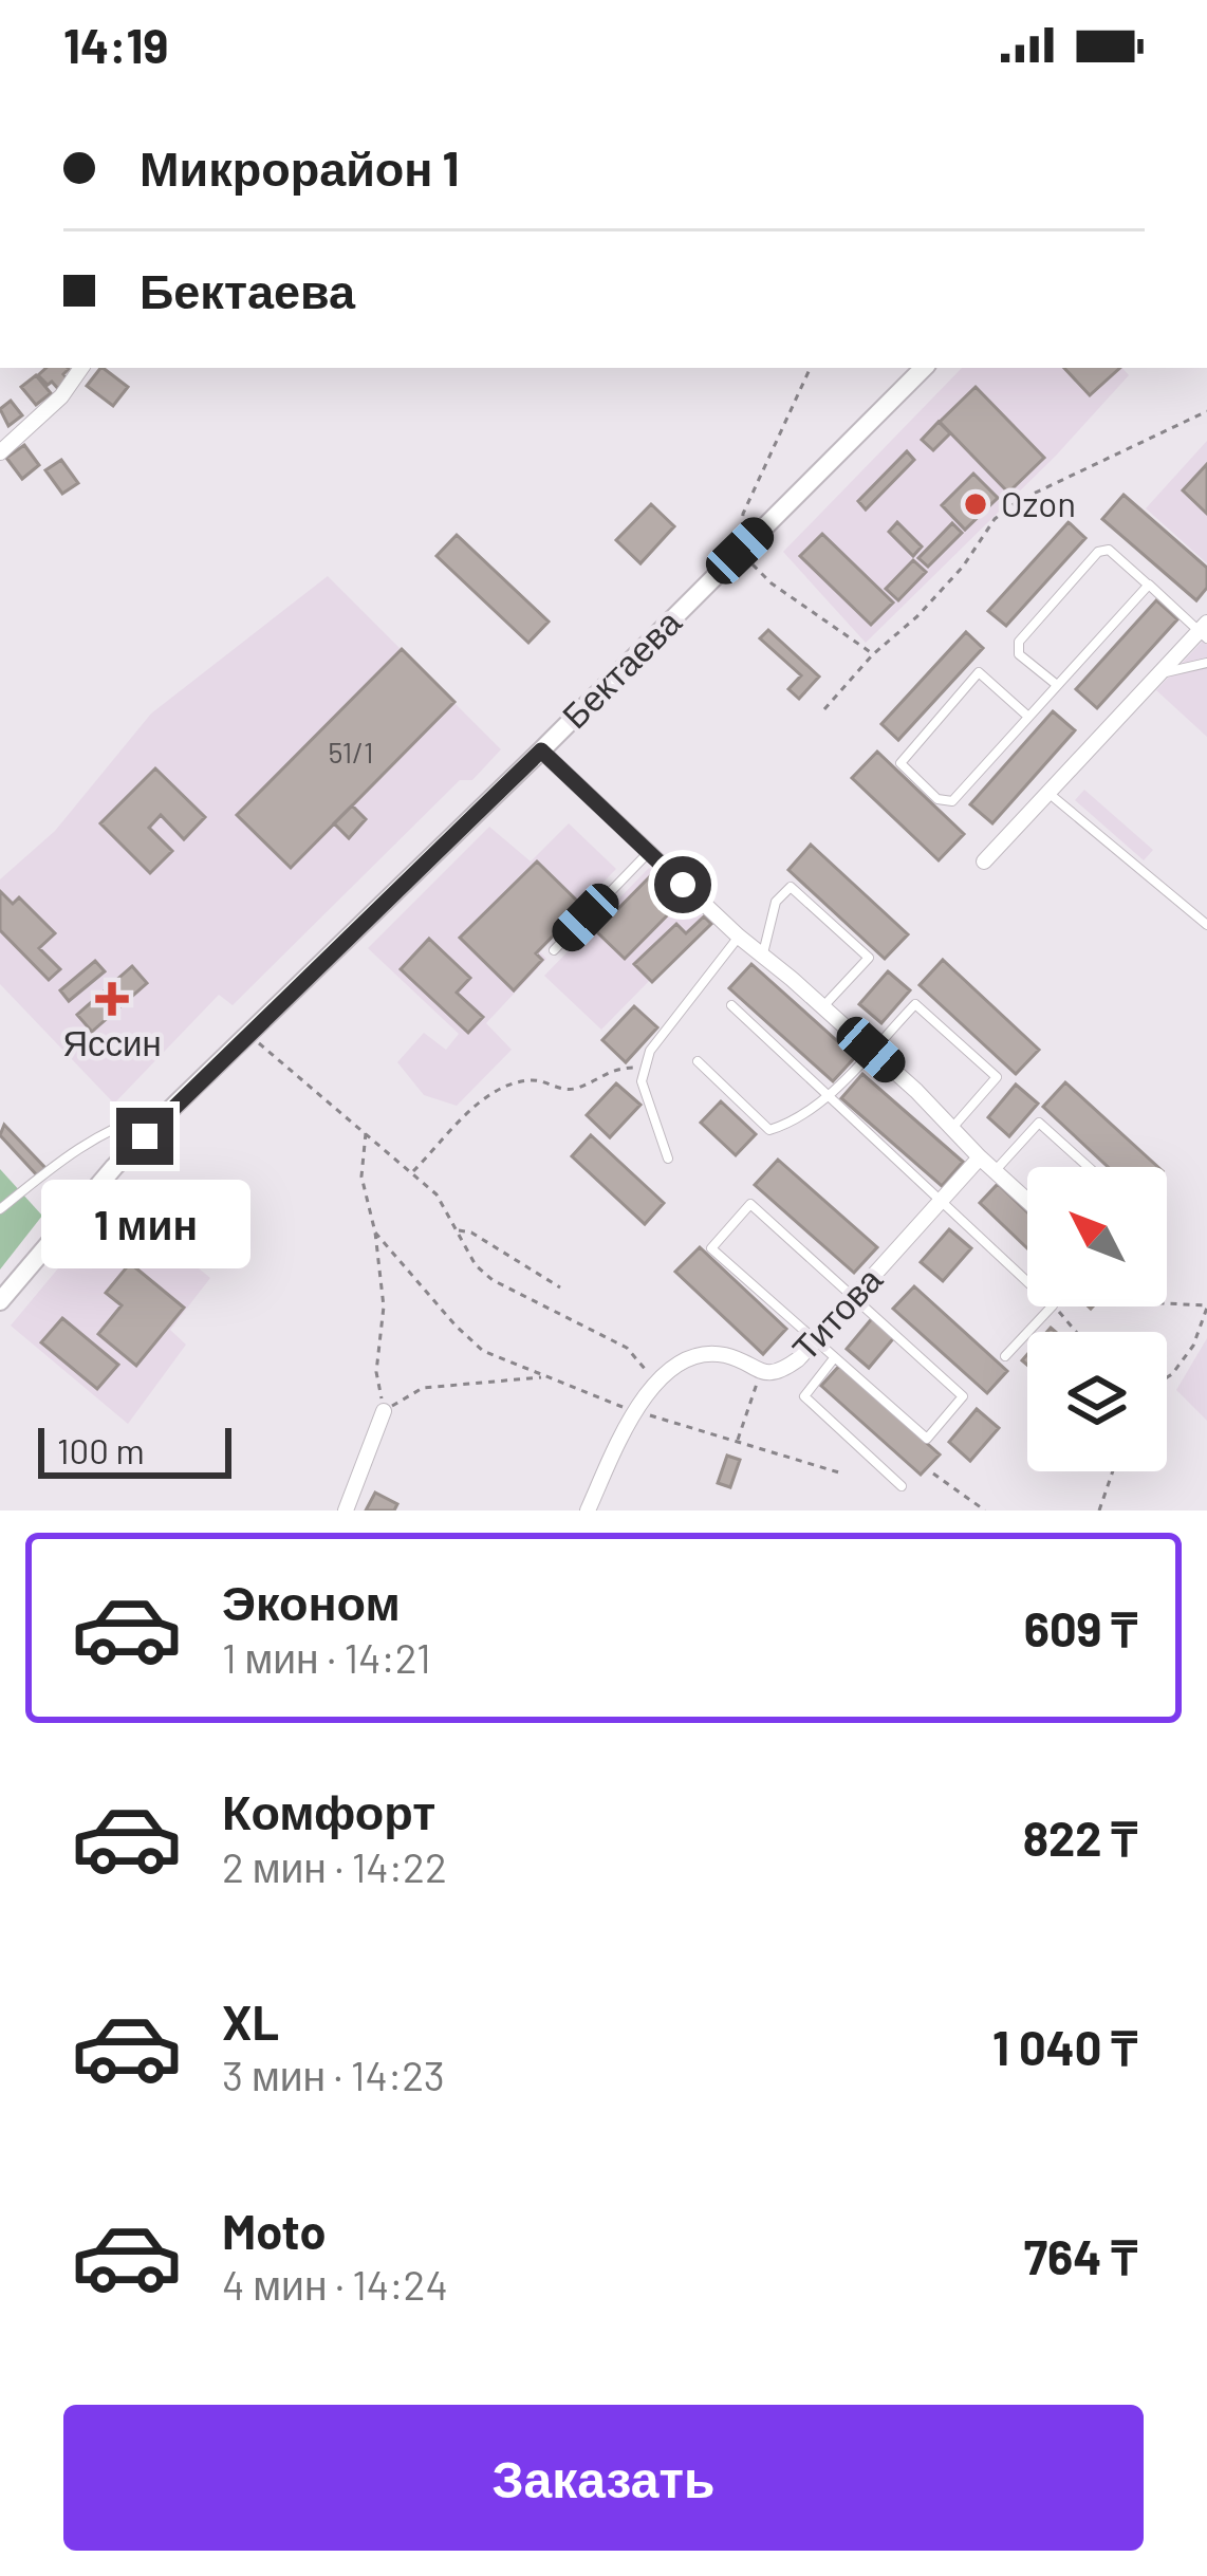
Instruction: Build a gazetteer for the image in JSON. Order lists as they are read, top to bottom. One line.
{"streets":{"street":["Бектаева","Титова"]},"places":{"other":["Ozon"],"health":["Яссин"]},"house_numbers":["51/1"],"scale_bar":"100 m","north":"top left","page":{"status":"14:19","banner":["Микрорайон 1","Бектаева"],"bubble":"1 мин","scale":"100 m","list":[{"name":"Эконом","note":"1 мин · 14:21","value":"609 ₸"},{"name":"Комфорт","note":"2 мин · 14:22","value":"822 ₸"},{"name":"XL","note":"3 мин · 14:23","value":"1 040 ₸"},{"name":"Moto","note":"4 мин · 14:24","value":"764 ₸"}],"buttons":"Заказать"}}
